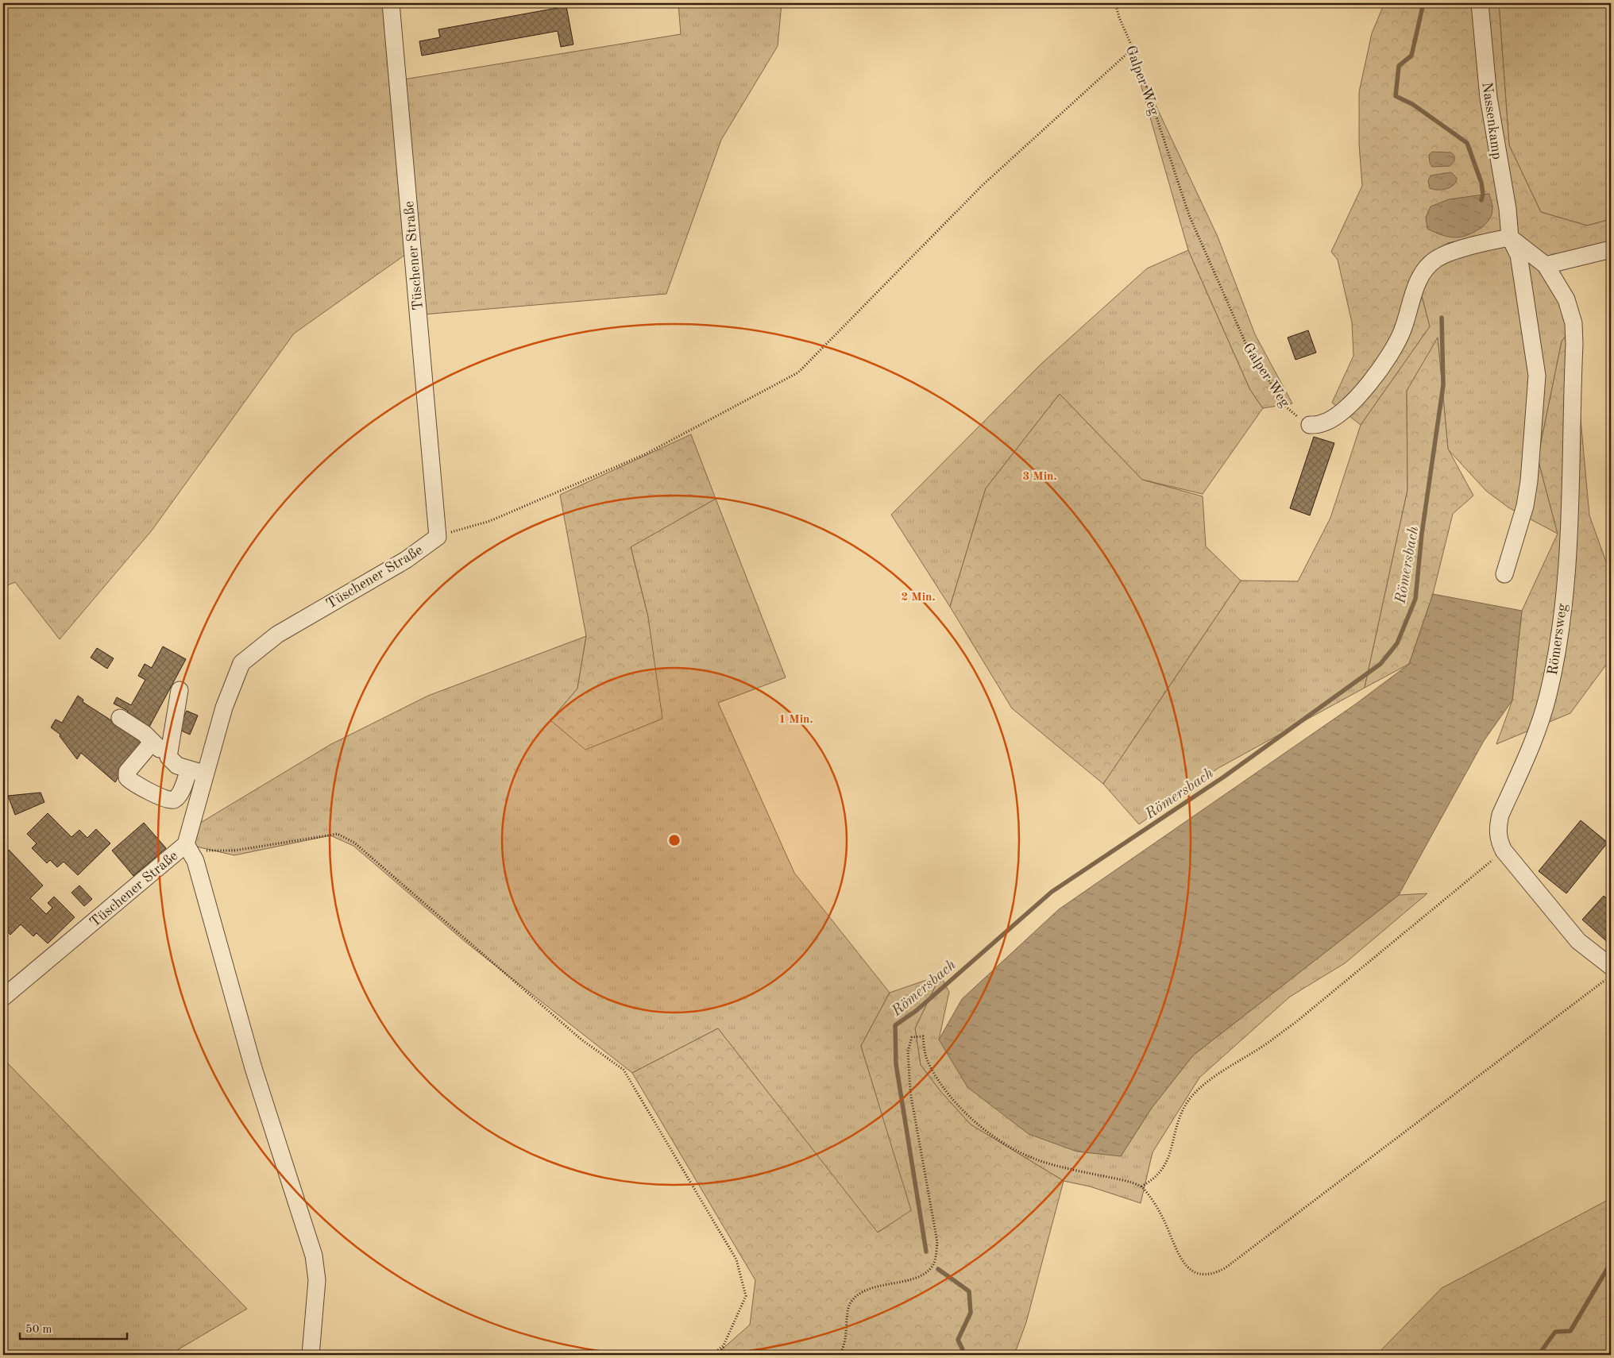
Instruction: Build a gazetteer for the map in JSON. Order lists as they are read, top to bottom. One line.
{"streets":{"street":["Nassenkamp","Tüschener Straße","Römersweg"],"path":["Galper Weg"]},"water":["Römersbach"],"scale_bar":"50 m","rings":["3 Min.","2 Min.","1 Min."]}
